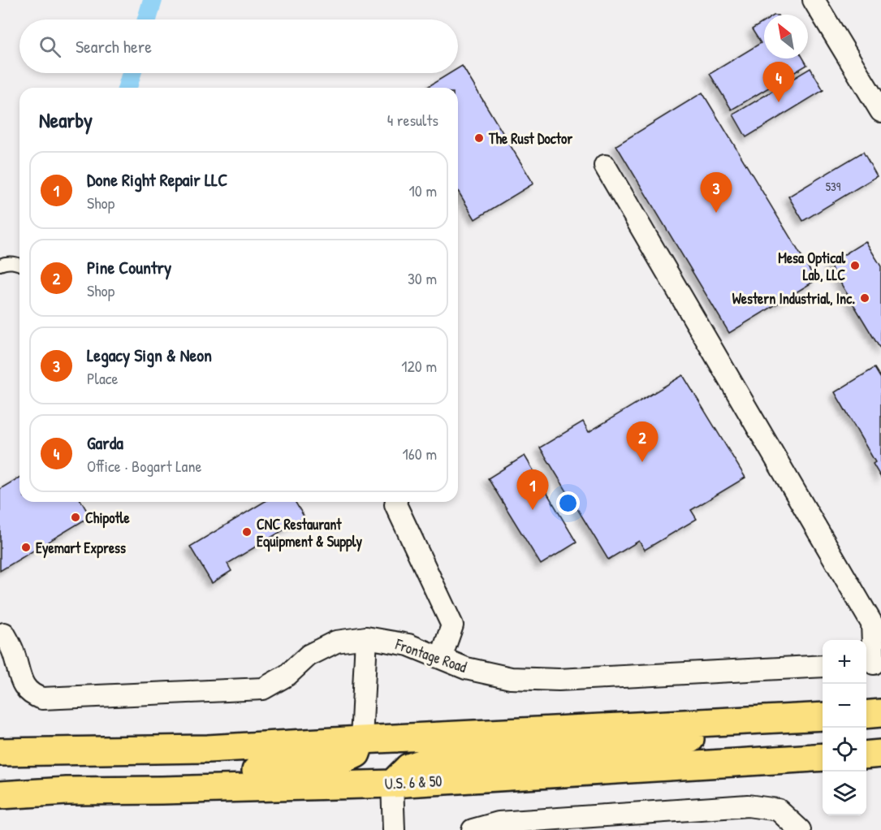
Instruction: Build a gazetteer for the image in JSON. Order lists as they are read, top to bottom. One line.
{"streets":{"highway":["U.S. 6 & 50"],"street":["Frontage Road"]},"places":["The Rust Doctor","Mesa Optical Lab, LLC","Western Industrial, Inc.","Chipotle","CNC Restaurant Equipment & Supply","Eyemart Express"],"house_numbers":["539"],"north":"top left","page":{"search":"Search here","pins":["4","3","2","1"],"heading":["Nearby","4 results"],"list":[{"mark":"1","name":"Done Right Repair LLC","note":"Shop","value":"10 m"},{"mark":"2","name":"Pine Country","note":"Shop","value":"30 m"},{"mark":"3","name":"Legacy Sign & Neon","note":"Place","value":"120 m"},{"mark":"4","name":"Garda","note":"Office · Bogart Lane","value":"160 m"}],"map_buttons":["+","−"]}}
